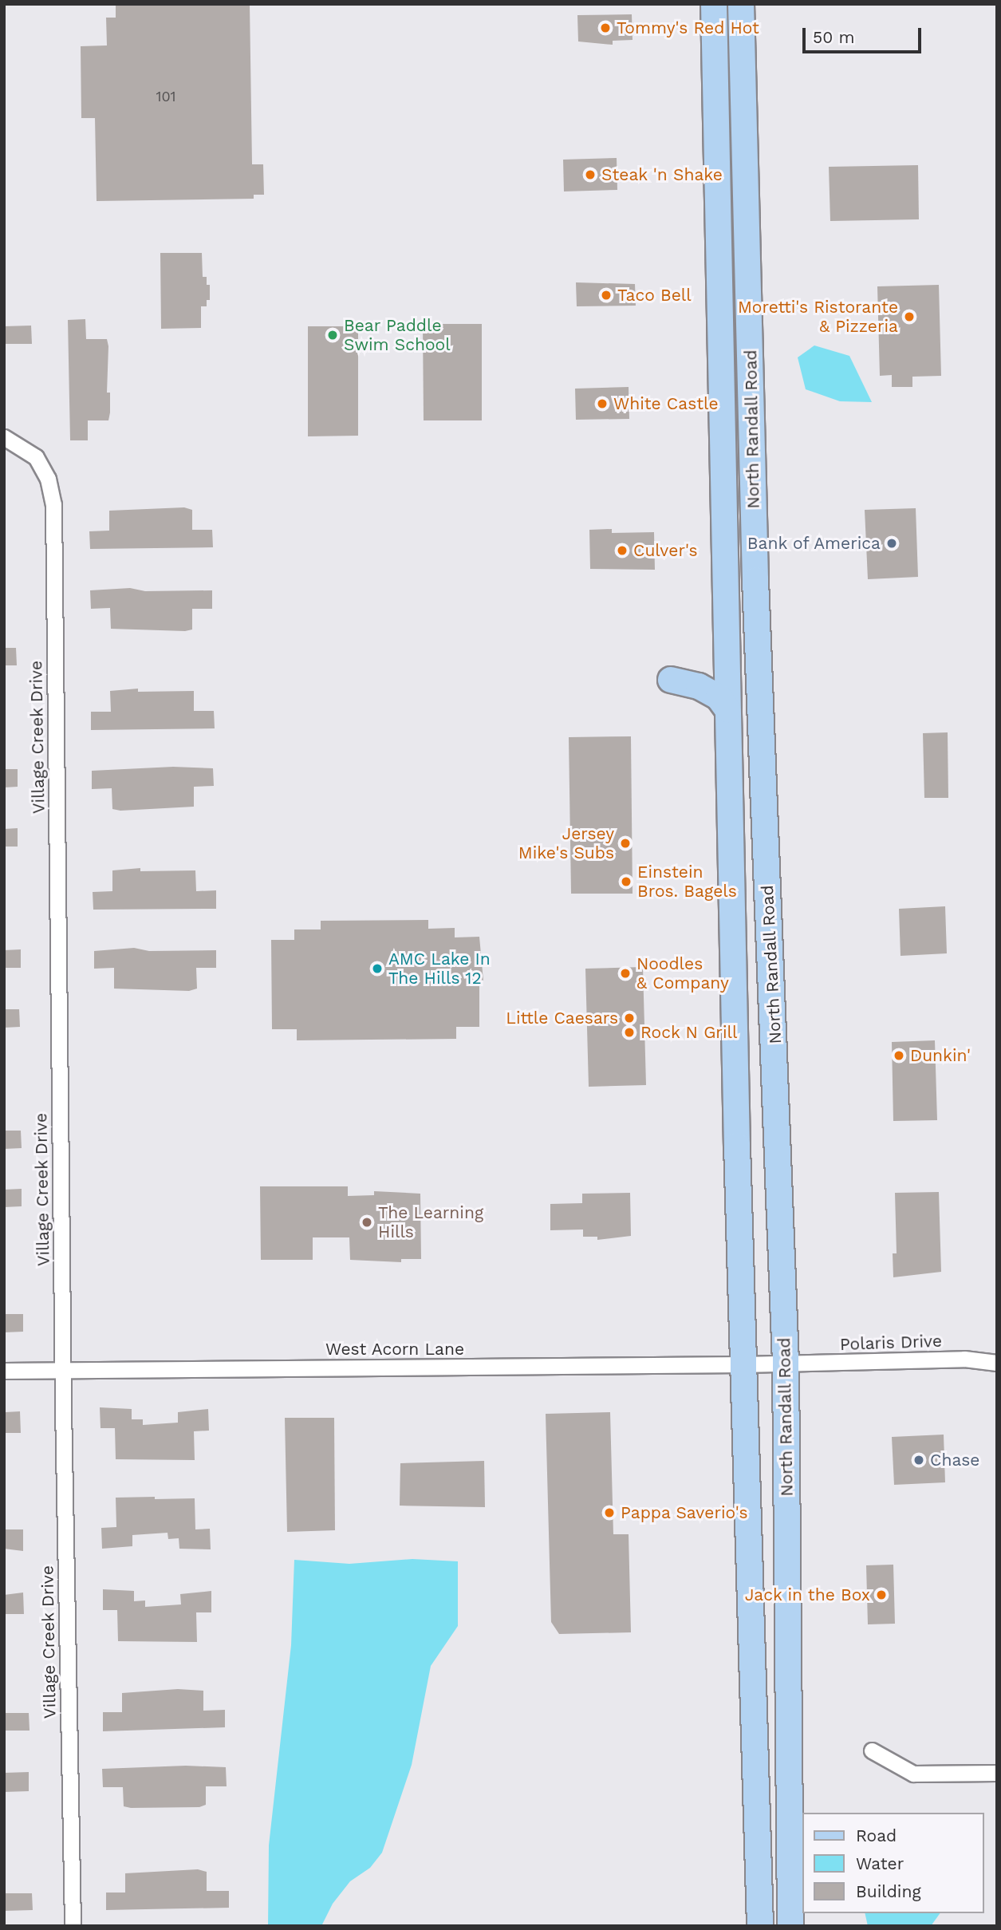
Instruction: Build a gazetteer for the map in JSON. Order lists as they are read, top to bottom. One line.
{"streets":{"main road":["North Randall Road"],"street":["Village Creek Drive","Polaris Drive","West Acorn Lane"]},"crossings":[["North Randall Road","Polaris Drive"],["North Randall Road","West Acorn Lane"],["Village Creek Drive","West Acorn Lane"],["Polaris Drive","West Acorn Lane"]],"places":["Tommy's Red Hot","Steak 'n Shake","Taco Bell","Moretti's Ristorante & Pizzeria","Bear Paddle Swim School","White Castle","Bank of America","Culver's","Jersey Mike's Subs","Einstein Bros. Bagels","AMC Lake In The Hills 12","Noodles & Company","Little Caesars","Rock N Grill","Dunkin'","The Learning Hills","Chase","Pappa Saverio's","Jack in the Box"],"house_numbers":["101"],"legend":["Road","Water","Building"],"scale_bar":"50 m"}
